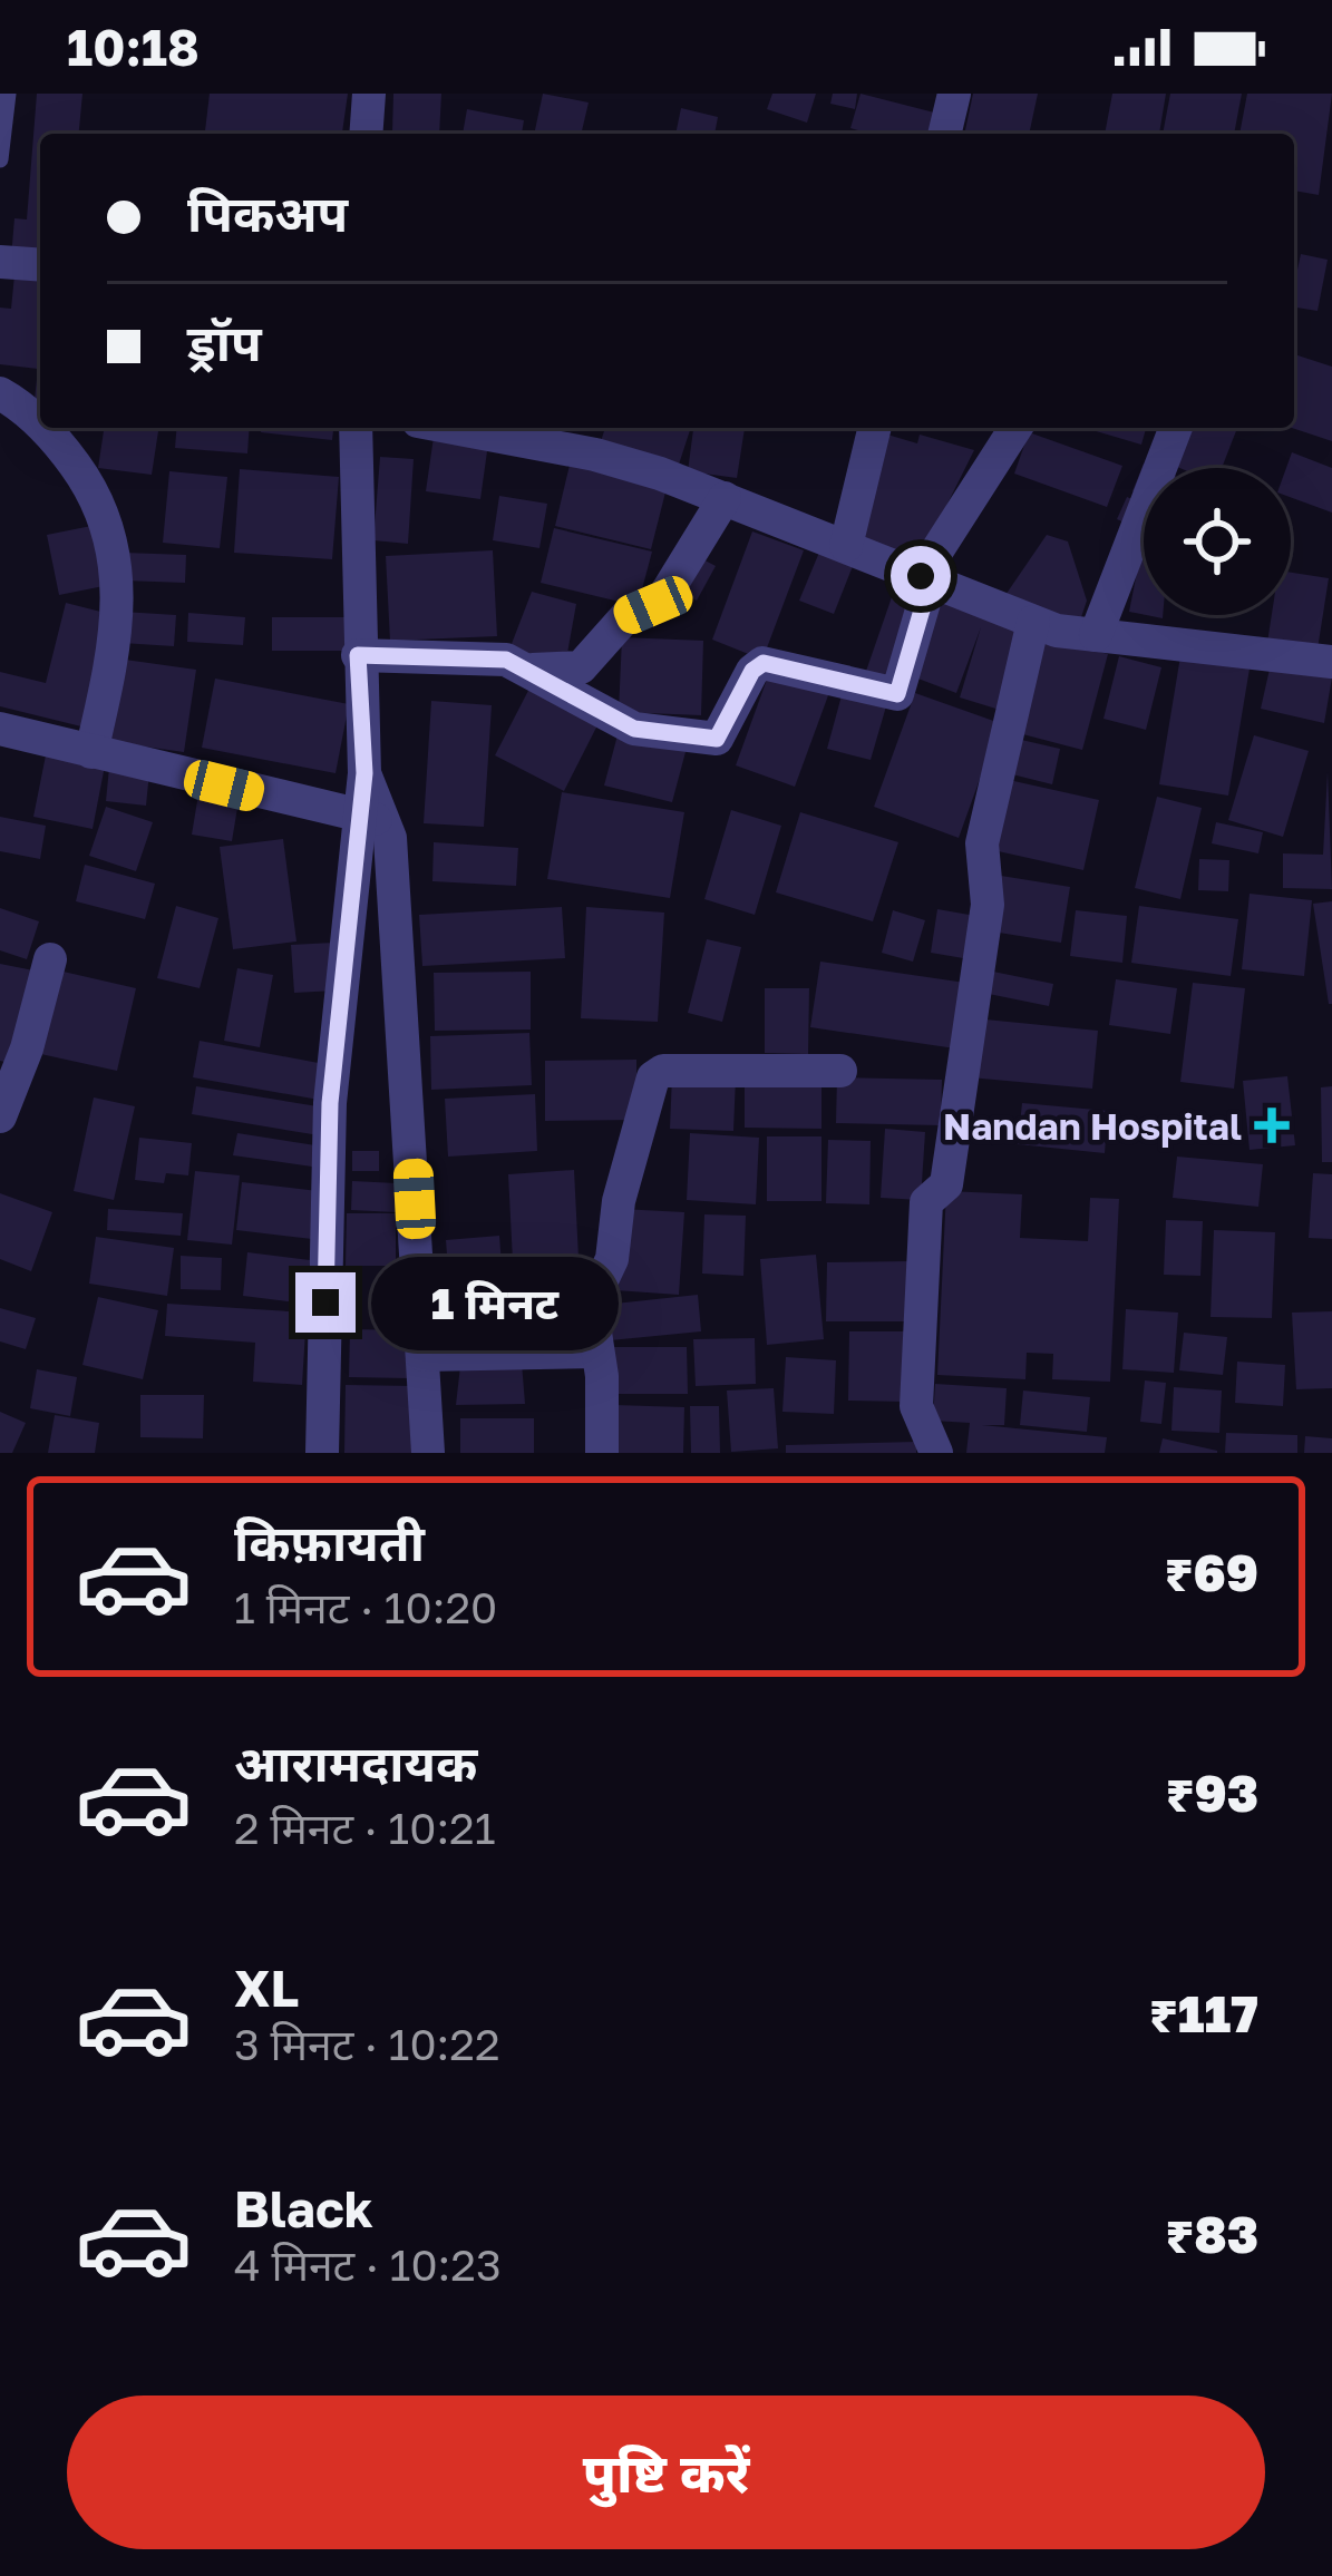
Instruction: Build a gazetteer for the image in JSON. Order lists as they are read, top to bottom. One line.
{"places":{"health":["Nandan Hospital"]},"page":{"status":"10:18","banner":["पिकअप","ड्रॉप"],"bubble":"1 मिनट","list":[{"name":"किफ़ायती","note":"1 मिनट · 10:20","value":"₹69"},{"name":"आरामदायक","note":"2 मिनट · 10:21","value":"₹93"},{"name":"XL","note":"3 मिनट · 10:22","value":"₹117"},{"name":"Black","note":"4 मिनट · 10:23","value":"₹83"}],"buttons":"पुष्टि करें"}}
